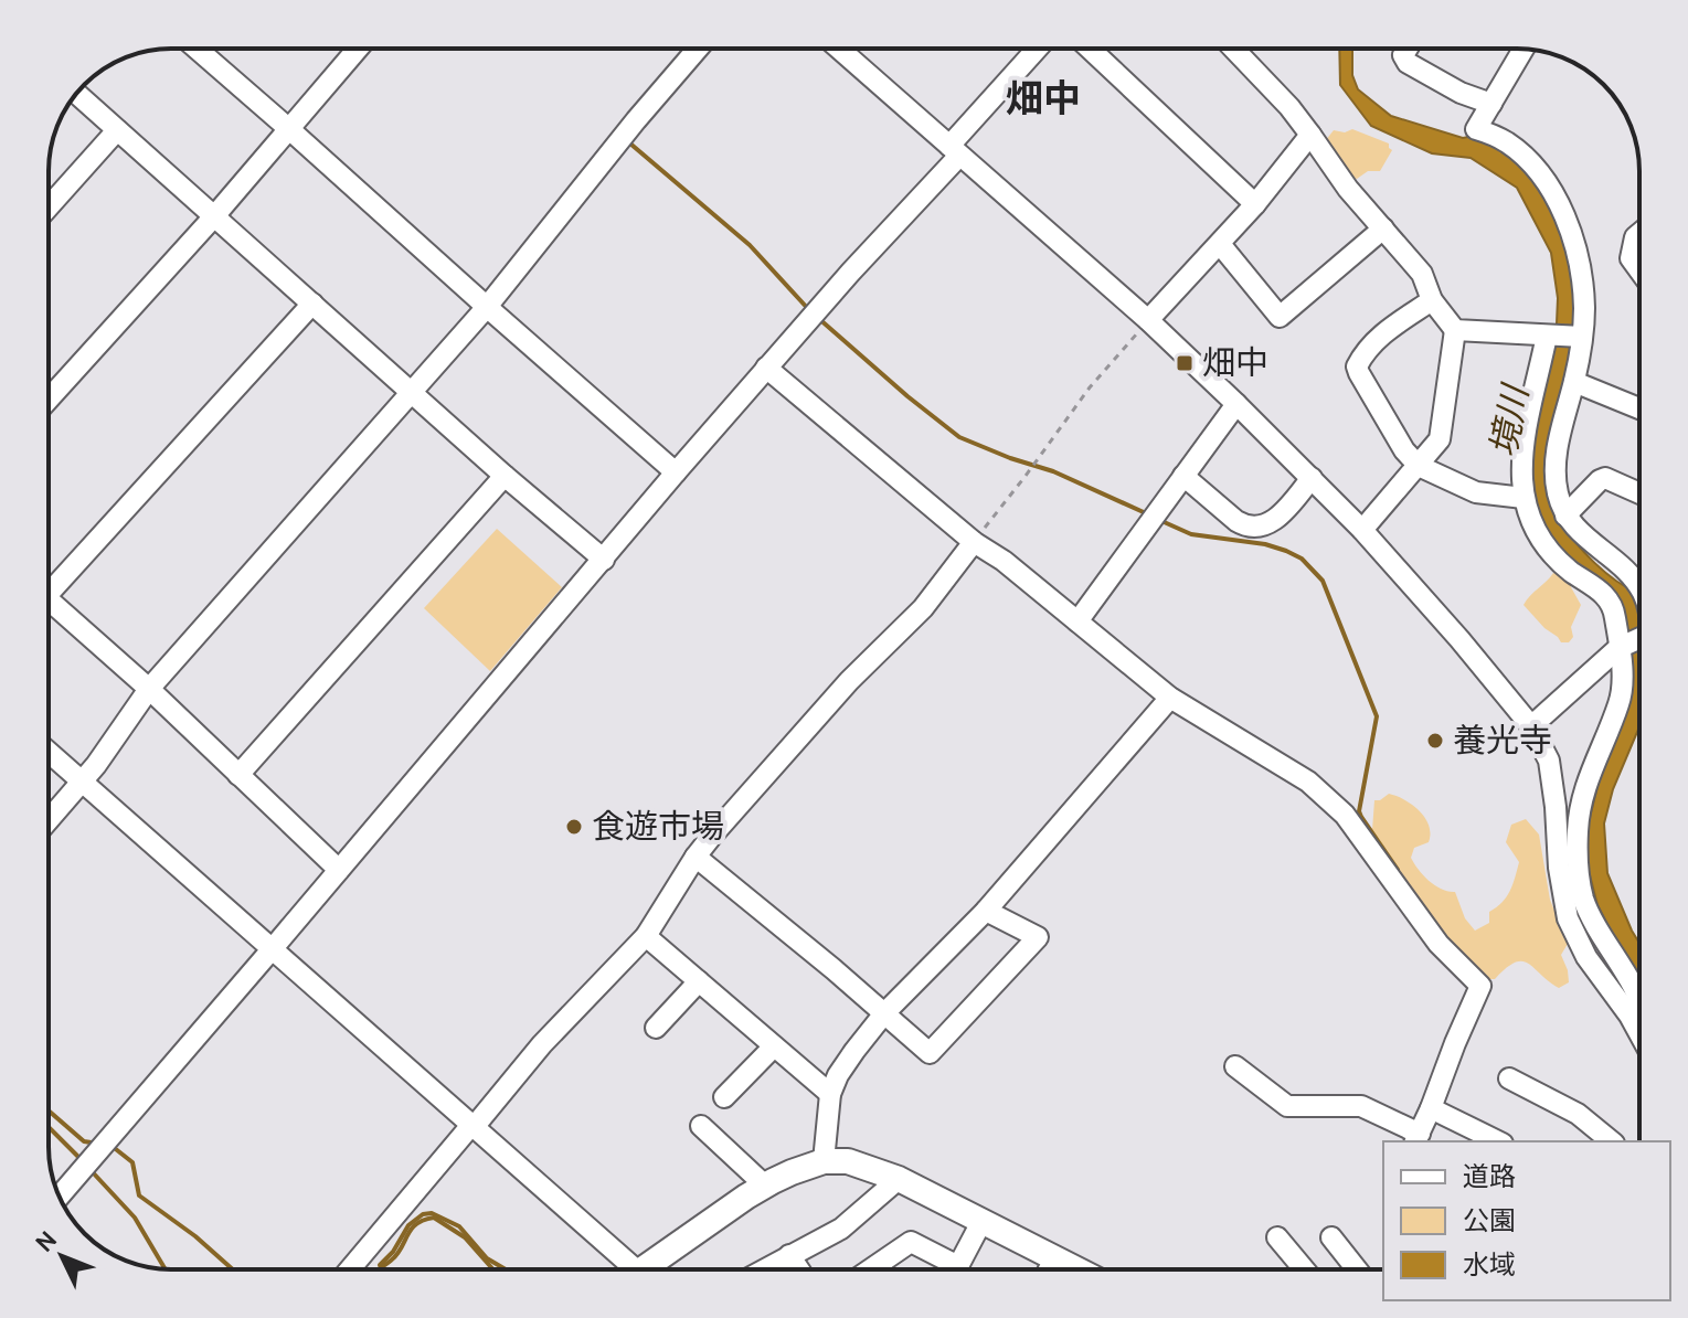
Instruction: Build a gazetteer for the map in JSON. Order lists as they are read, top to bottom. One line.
{"districts":["畑中"],"water":["境川"],"places":{"transit":["畑中"],"other":["養光寺","食遊市場"]},"legend":["道路","公園","水域"],"north":"top left"}
